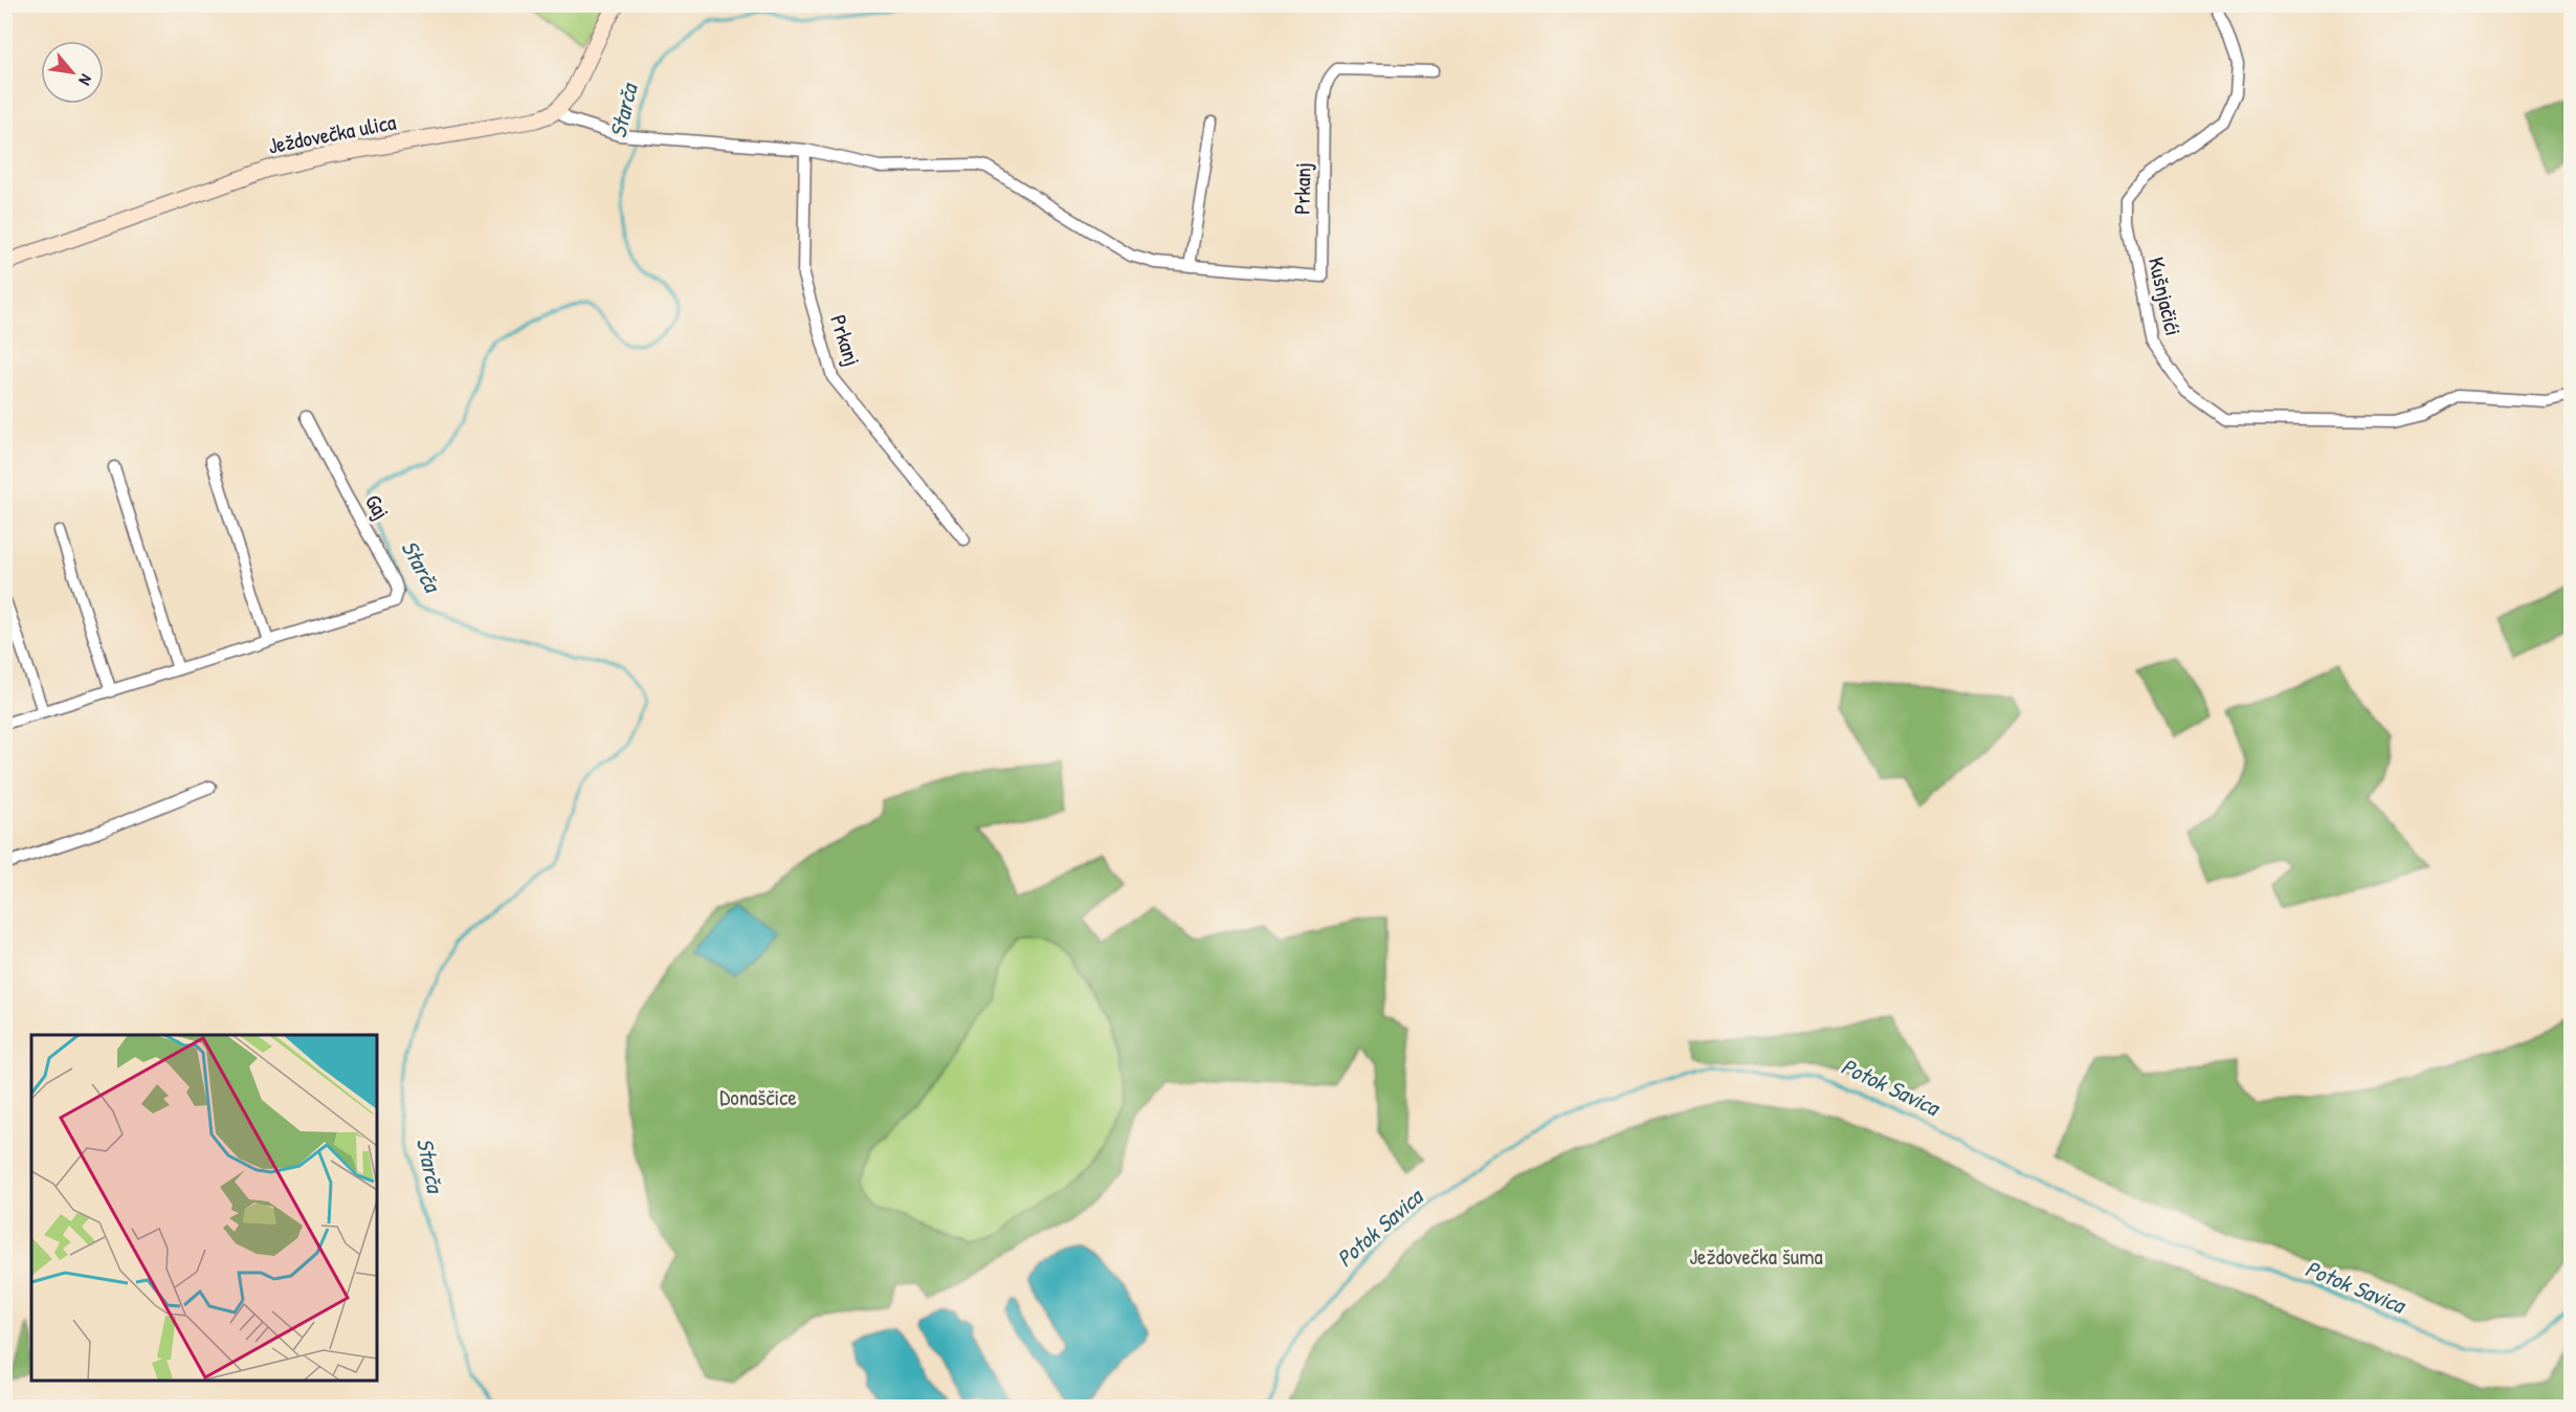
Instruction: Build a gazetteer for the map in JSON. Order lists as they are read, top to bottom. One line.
{"streets":{"main road":["Ježdovečka ulica"],"street":["Prkanj","Kušnjačići","Gaj"]},"crossings":[["Ježdovečka ulica","Prkanj"]],"water":["Starča","Potok Savica"],"parks":["Donaščice","Ježdovečka šuma"],"north":"bottom right"}
